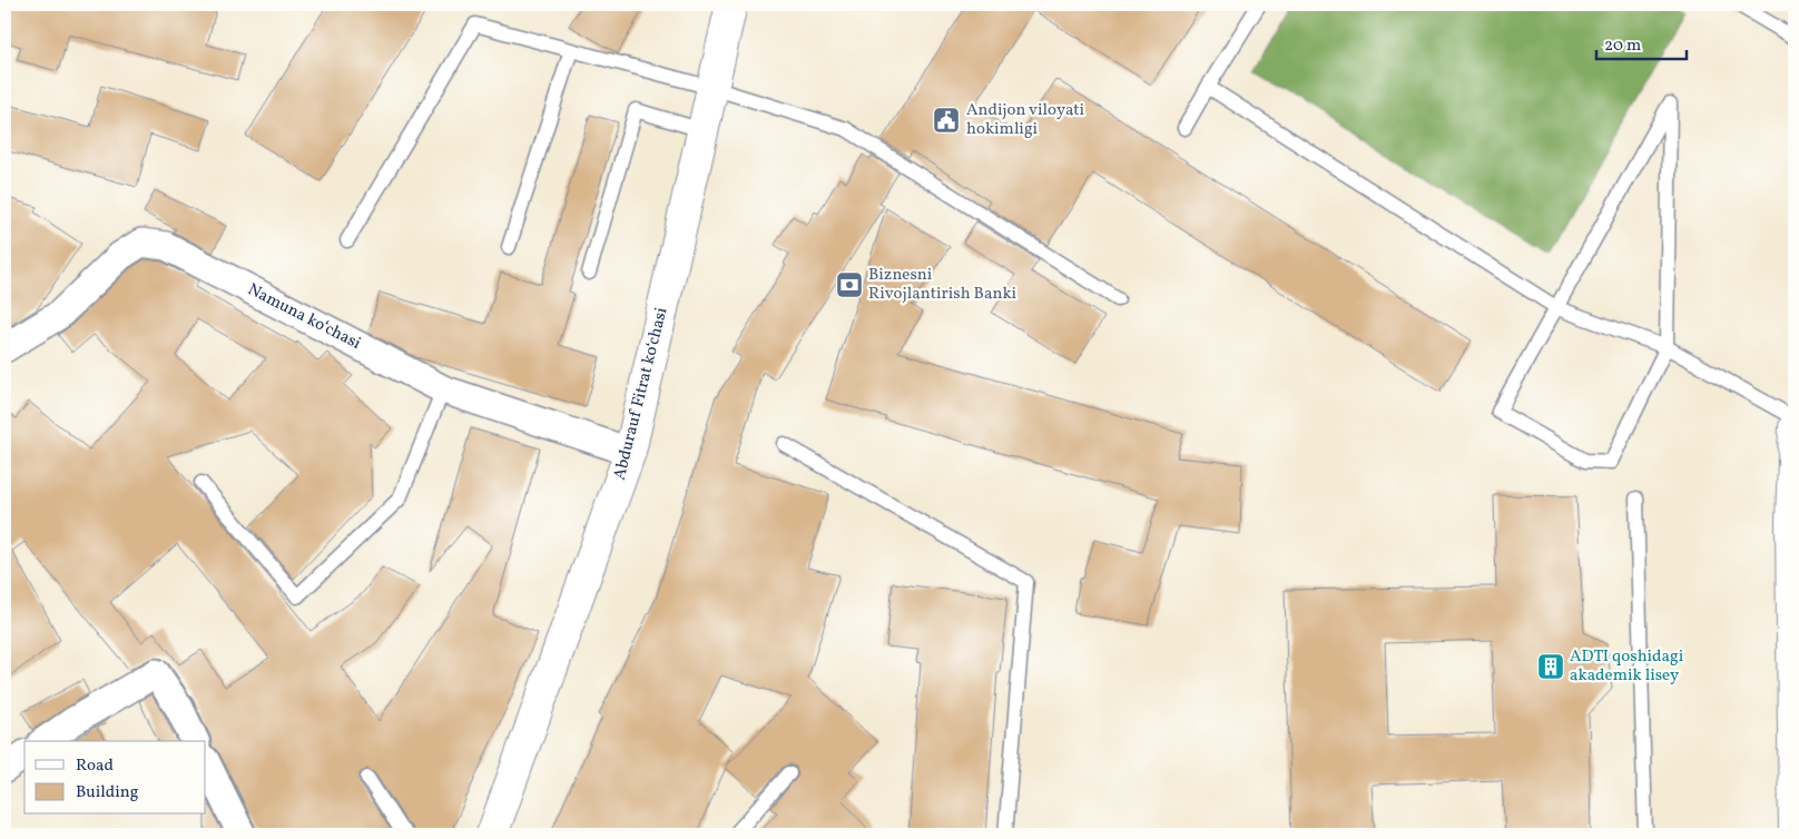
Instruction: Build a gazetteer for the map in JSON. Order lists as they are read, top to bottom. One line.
{"streets":{"main road":["Abdurauf Fitrat koʻchasi"],"street":["Namuna koʻchasi"]},"crossings":[["Namuna koʻchasi","Abdurauf Fitrat koʻchasi"]],"places":{"public building":["Andijon vilоyati hоkimligi"],"bank":["Biznesni Rivojlantirish Banki"],"building":["ADTI qoshidagi akademik lisey"]},"legend":["Road","Building"],"scale_bar":"20 m"}
